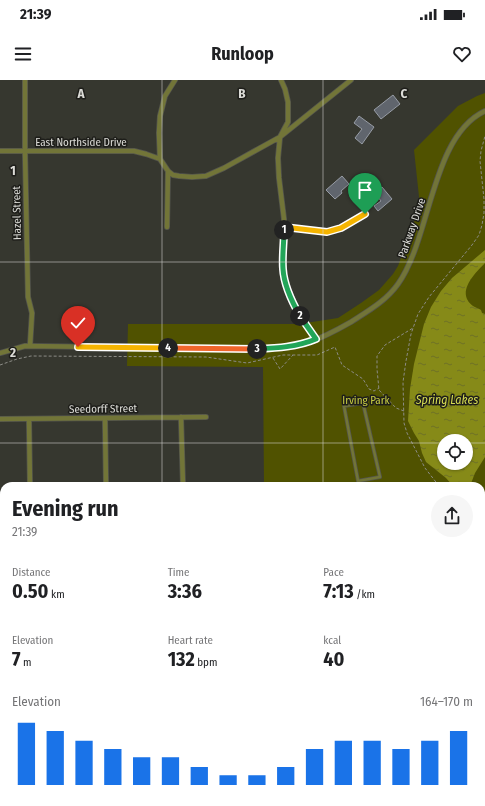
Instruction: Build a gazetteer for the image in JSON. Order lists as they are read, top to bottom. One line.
{"streets":{"street":["East Northside Drive","Hazel Street","Parkway Drive","Seedorff Street"]},"crossings":[["East Northside Drive","Hazel Street"],["Hazel Street","Parkway Drive"]],"water":["Spring Lakes"],"parks":["Irving Park"],"page":{"status":"21:39","header":"Runloop","pins":["1","2","4","3"],"heading":["Evening run","21:39"],"stats":[["Distance","0.50 km"],["Time","3:36"],["Pace","7:13 /km"],["Elevation","7 m"],["Heart rate","132 bpm"],["kcal","40"]],"chart":["Elevation","164–170 m"]},"grid":{"columns":["A","B","C"],"rows":["1","2"]}}
